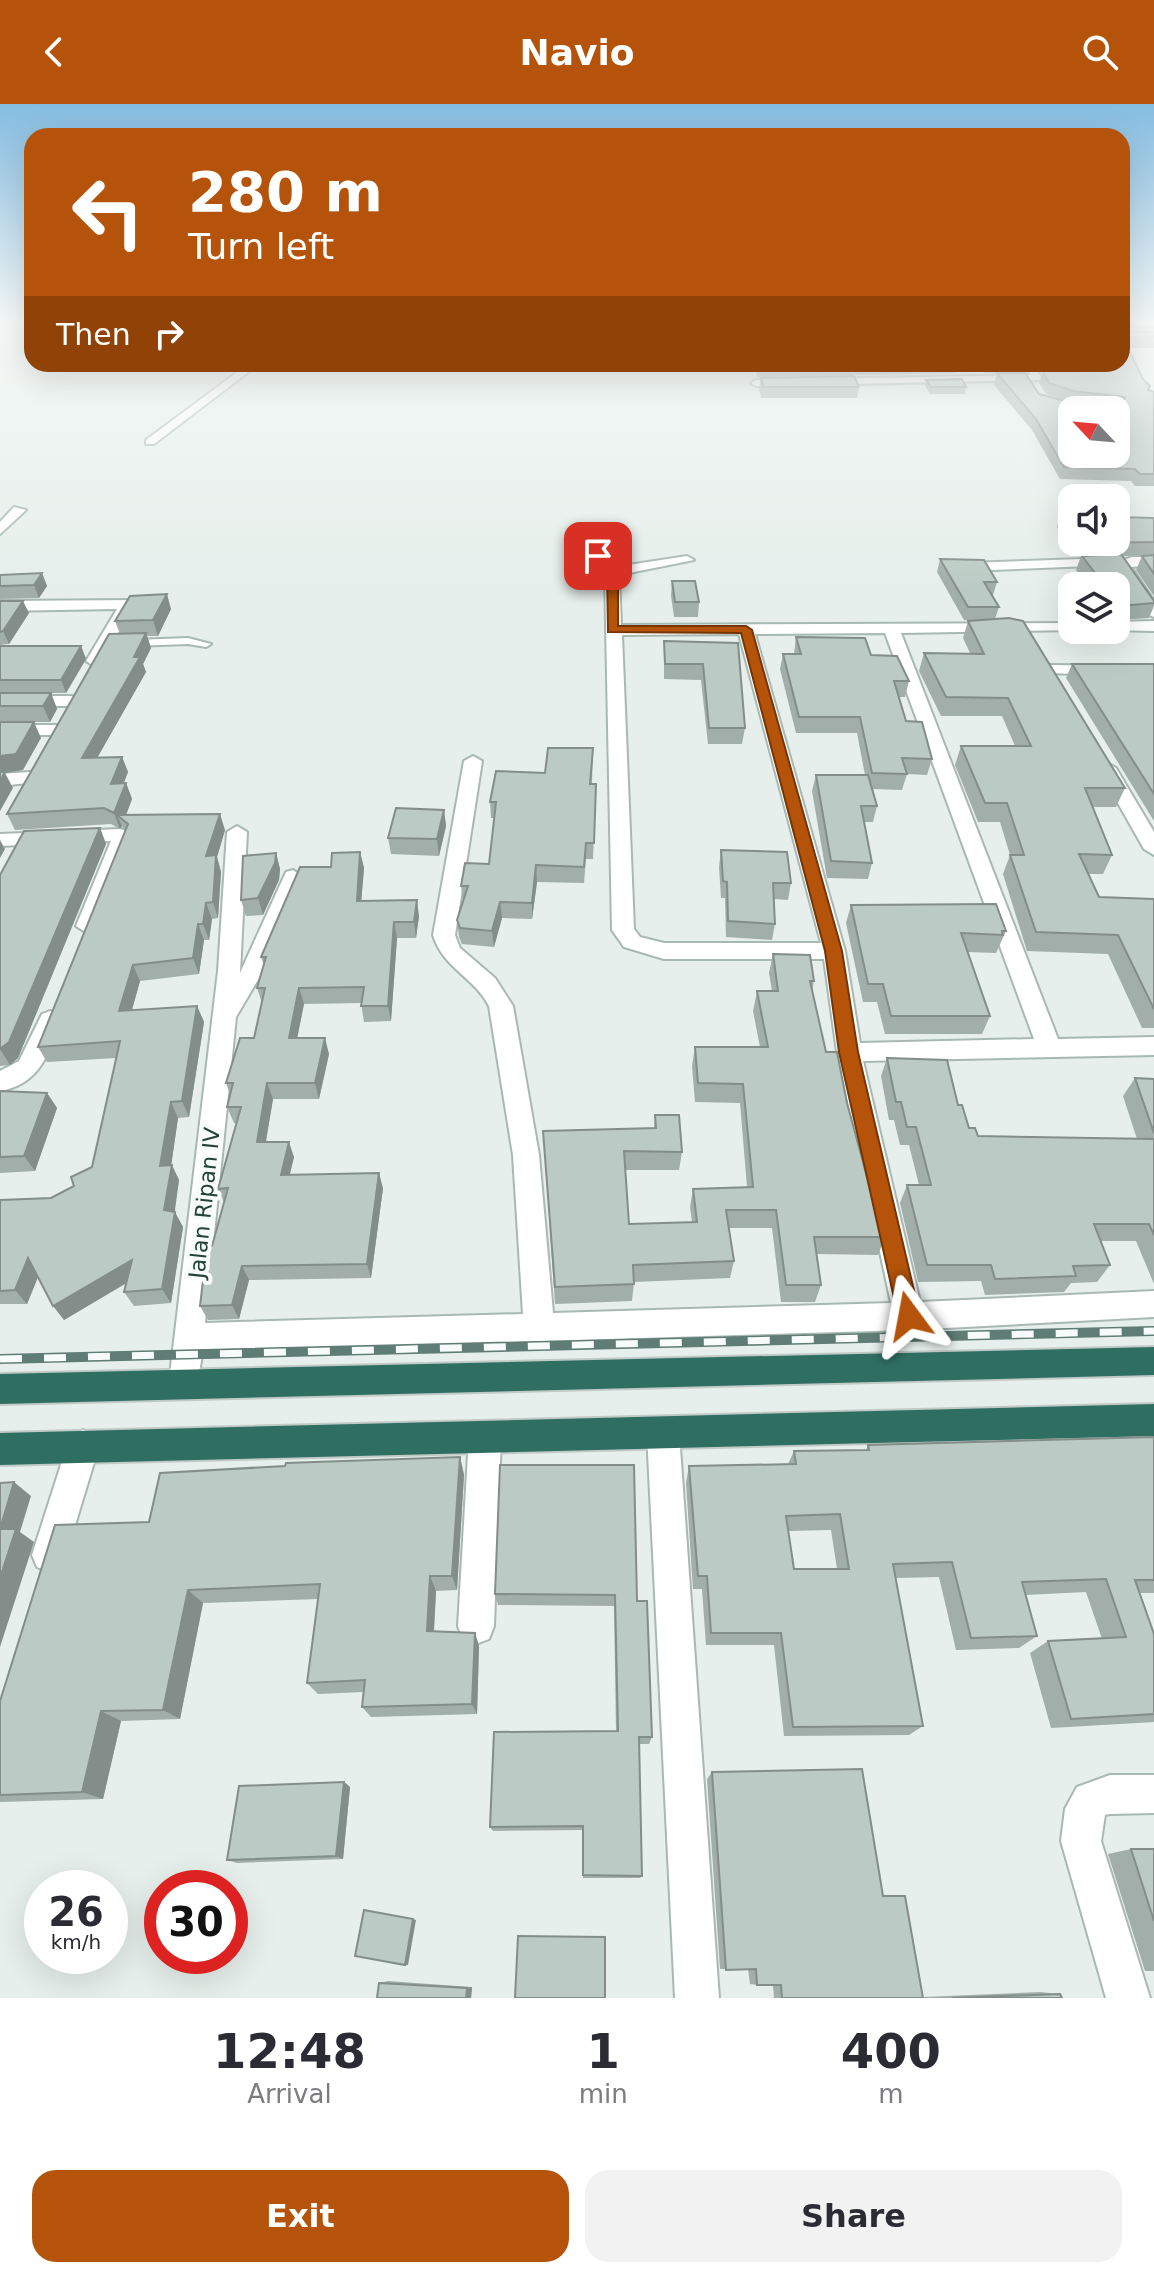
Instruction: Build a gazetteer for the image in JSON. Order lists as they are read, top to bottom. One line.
{"streets":{"street":["Jalan Ripan IV"]},"north":"top left","page":{"header":"Navio","turn":["280 m","Turn left"],"then":"Then","speed":"26 km/h","limit":"30","eta":["12:48","Arrival","1","min","400","m"],"buttons":["Exit","Share"]}}
